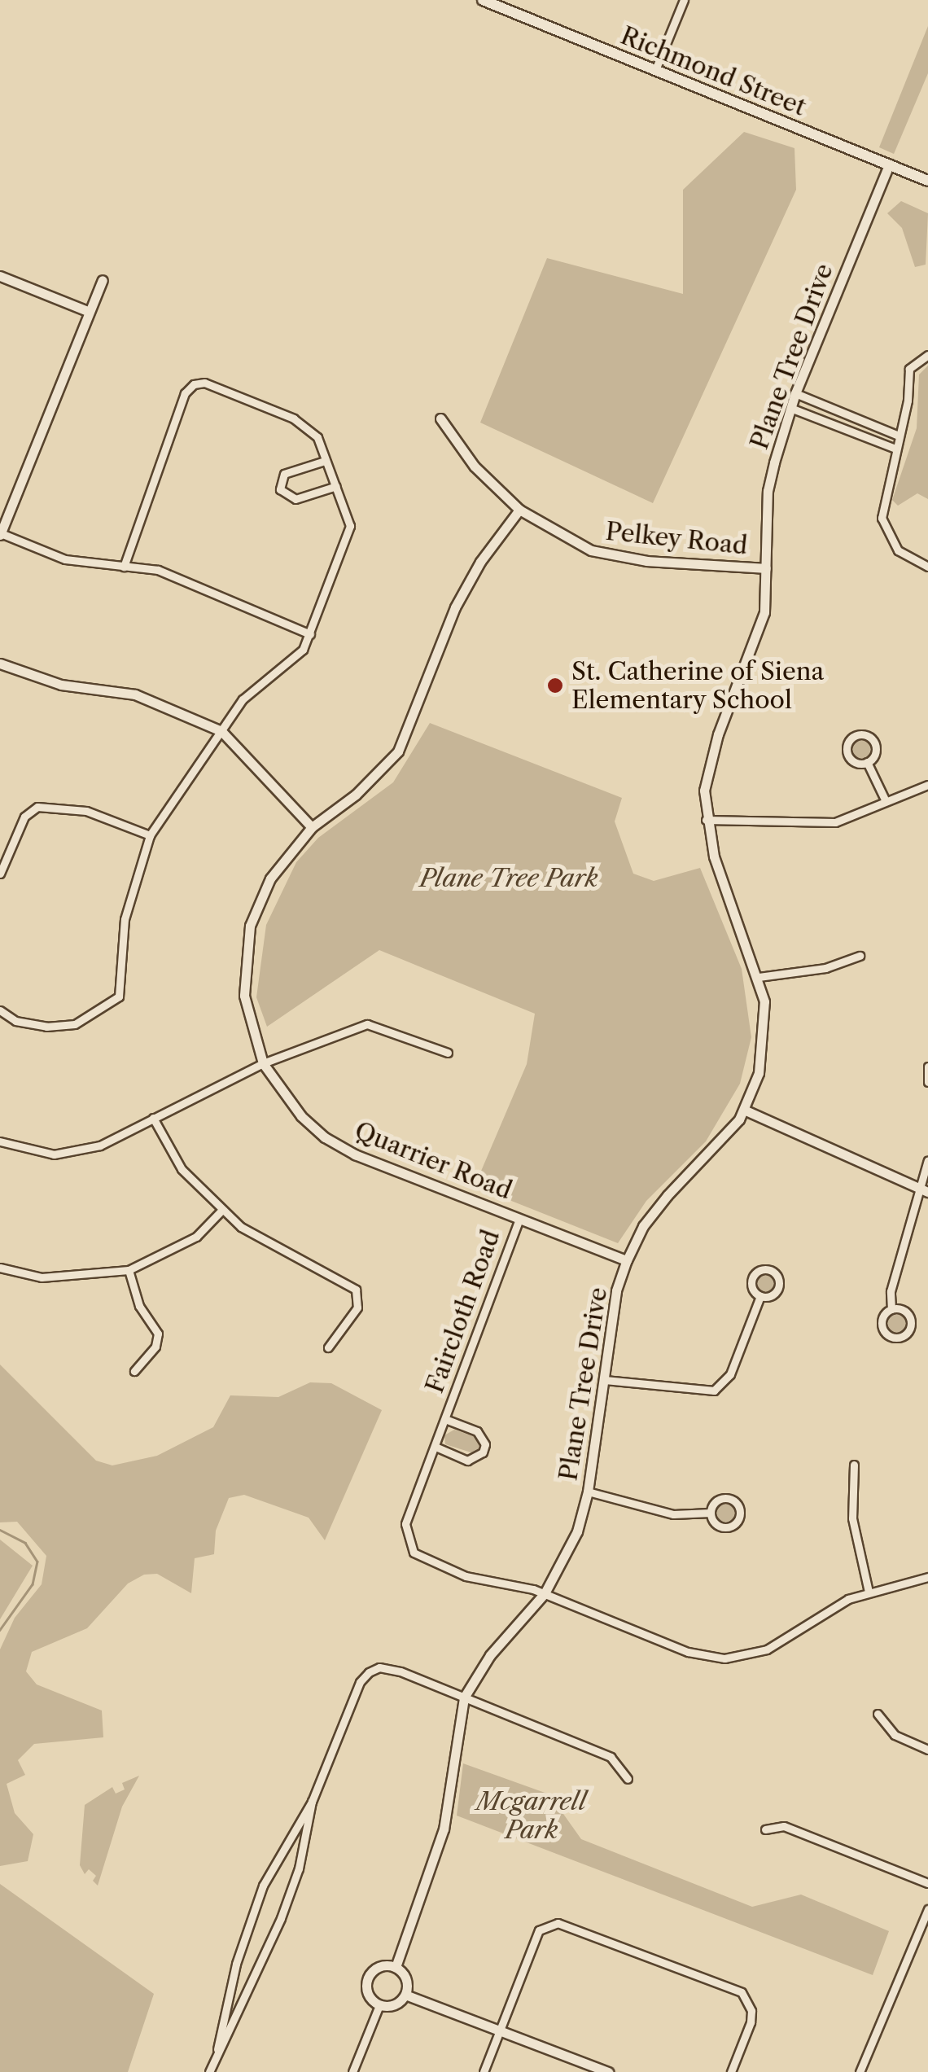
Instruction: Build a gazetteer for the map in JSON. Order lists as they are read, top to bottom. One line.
{"streets":{"main road":["Richmond Street"],"street":["Plane Tree Drive","Pelkey Road","Quarrier Road","Faircloth Road"]},"crossings":[["Richmond Street","Plane Tree Drive"],["Plane Tree Drive","Pelkey Road"],["Plane Tree Drive","Quarrier Road"],["Plane Tree Drive","Faircloth Road"],["Pelkey Road","Quarrier Road"],["Quarrier Road","Faircloth Road"]],"parks":["Plane Tree Park","Mcgarrell Park"],"places":["St. Catherine of Siena Elementary School"]}
